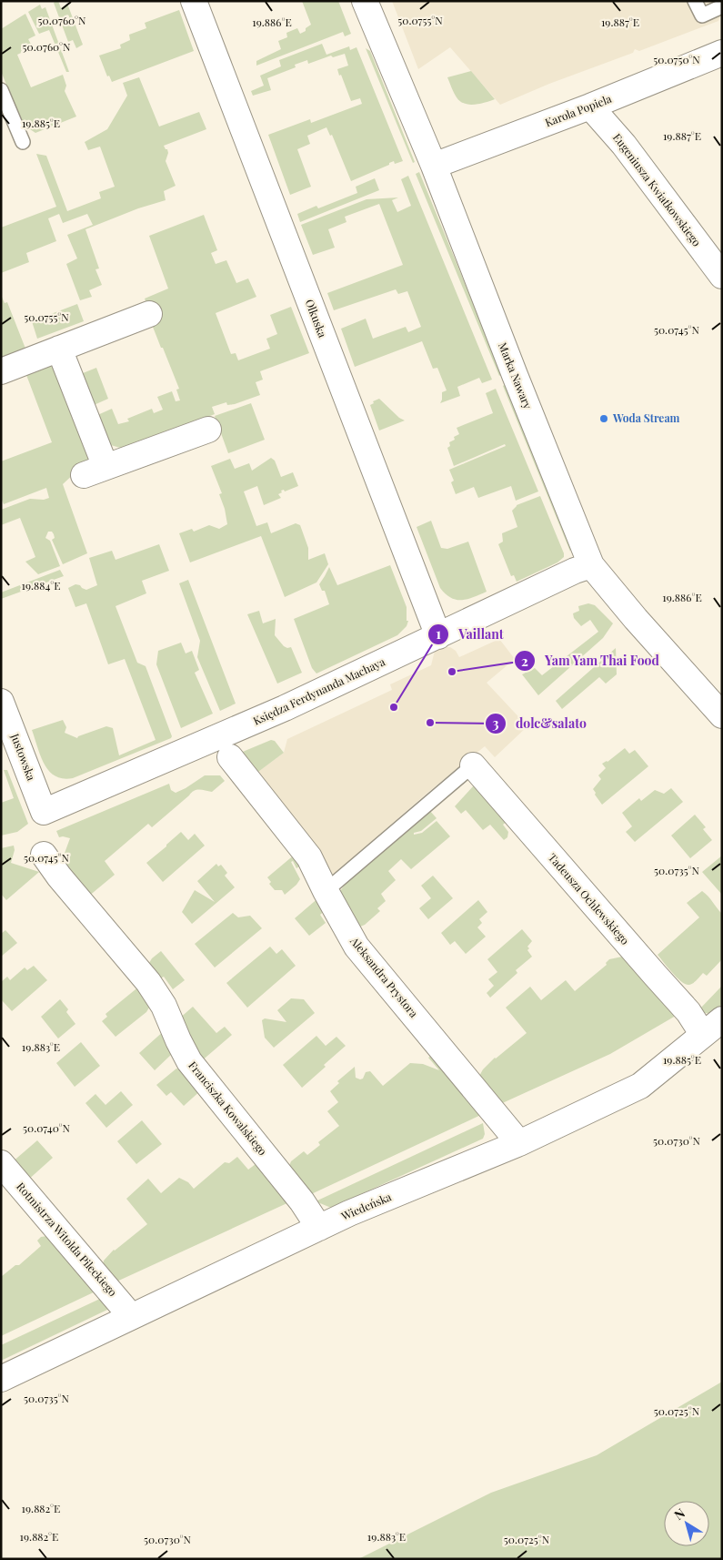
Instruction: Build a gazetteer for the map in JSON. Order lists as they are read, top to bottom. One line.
{"streets":{"street":["Karola Popiela","Eugeniusza Kwiatkowskiego","Olkuska","Marka Nawary","Księdza Ferdynanda Machaya","Justowska","Tadeusza Ochlewskiego","Aleksandra Prystora","Franciszka Kowalskiego","Wiedeńska","Rotmistrza Witolda Pileckiego"]},"crossings":[["Karola Popiela","Eugeniusza Kwiatkowskiego"],["Karola Popiela","Marka Nawary"],["Olkuska","Księdza Ferdynanda Machaya"],["Marka Nawary","Księdza Ferdynanda Machaya"],["Księdza Ferdynanda Machaya","Justowska"],["Tadeusza Ochlewskiego","Wiedeńska"],["Aleksandra Prystora","Wiedeńska"],["Franciszka Kowalskiego","Wiedeńska"],["Wiedeńska","Rotmistrza Witolda Pileckiego"]],"places":["Woda Stream","Yam Yam Thai Food","Vaillant","dolc&salato"],"north":"top left","coordinates":["50.0760°N","50.0755°N","19.886°E","19.887°E","50.0750°N","19.885°E","50.0745°N","19.884°E","50.0735°N","19.883°E","50.0740°N","50.0730°N","50.0725°N","19.882°E"]}
